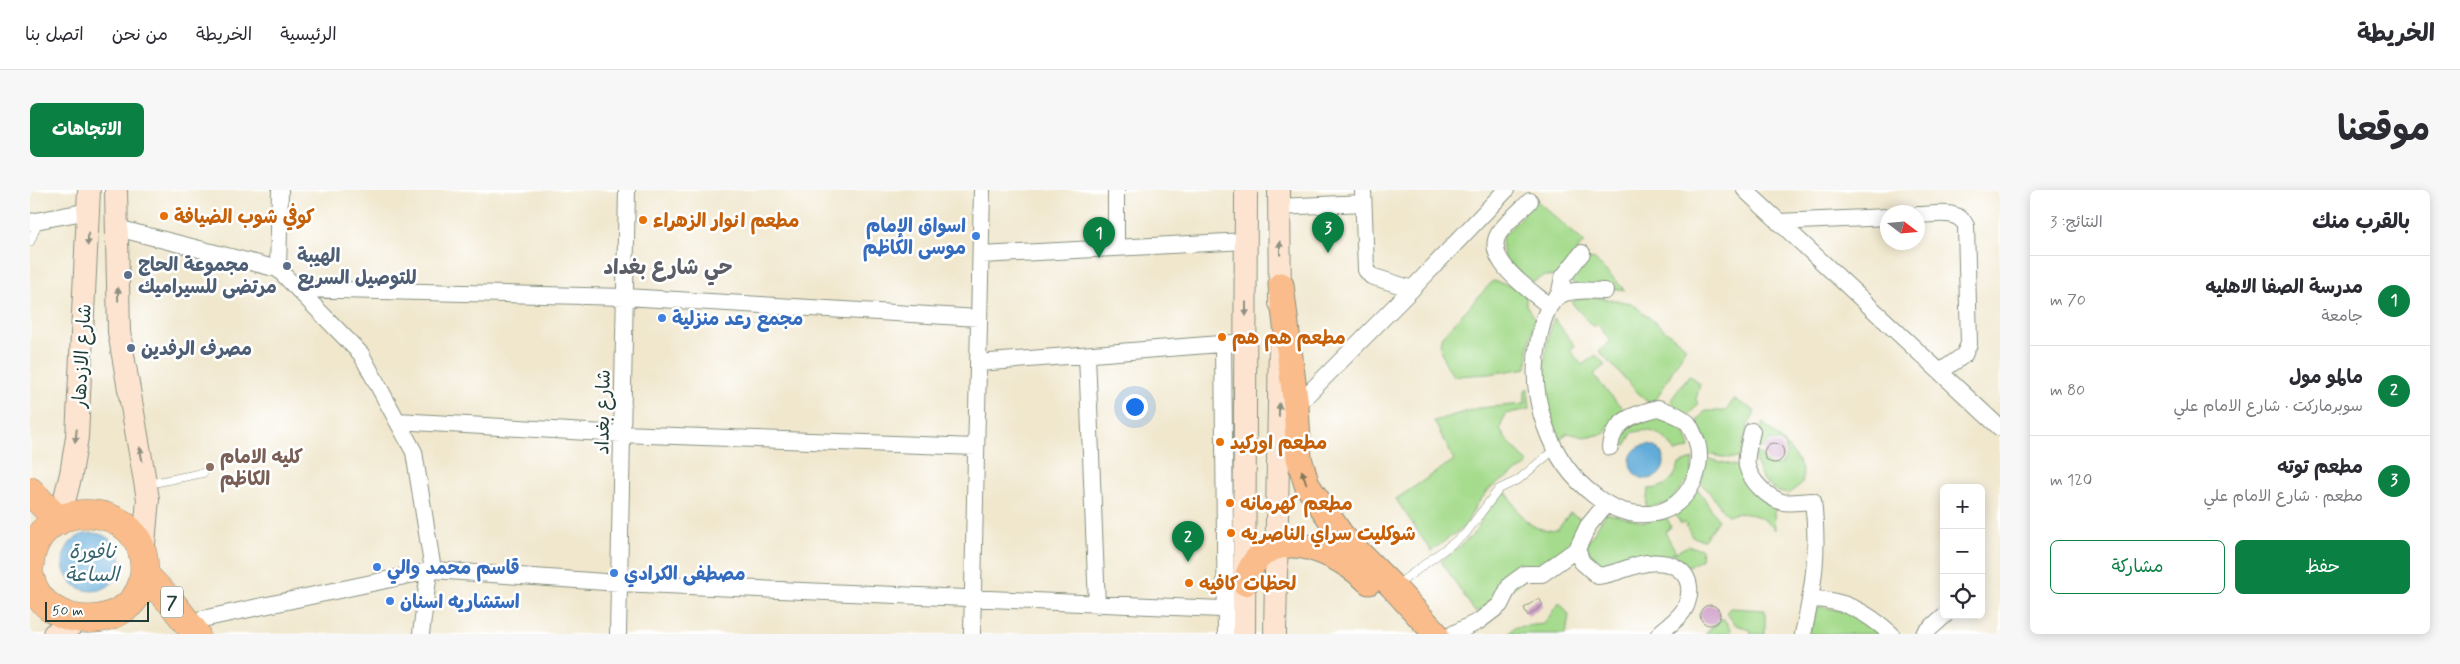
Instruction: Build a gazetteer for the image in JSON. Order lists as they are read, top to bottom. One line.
{"streets":{"highway":["7"],"main road":["شارع الازدهار"],"street":["شارع بغداد"]},"crossings":[["شارع الازدهار","7"]],"districts":["حي شارع بغداد"],"water":["نافورة الساعة"],"places":["كوفي شوب الضيافة","مطعم انوار الزهراء","اسواق الإمام موسى الكاظم","الهيبة للتوصيل السريع","مجموعة الحاج مرتضى للسيراميك","مجمع رعد منزلية","مطعم هم هم","مصرف الرفدين","مطعم اوركيد","كليه الامام الكاظم","مطعم كهرمانه","شوكليت سراي الناصريه","قاسم محمد والي","مصطفى الكرادي","لحظات كافيه","استشاريه اسنان"],"scale_bar":"50 m","north":"right","page":{"header":"الخريطة","nav":["الرئيسية","الخريطة","من نحن","اتصل بنا"],"title":"موقعنا","buttons":["الاتجاهات",["حفظ","مشاركة"]],"heading":["بالقرب منك","النتائج: 3"],"pins":["3","1","2"],"list":[{"mark":"1","name":"مدرسة الصفا الاهليه","note":"جامعة","value":"70 m"},{"mark":"2","name":"مالمو مول","note":"سوبرماركت · شارع الامام علي","value":"80 m"},{"mark":"3","name":"مطعم توته","note":"مطعم · شارع الامام علي","value":"120 m"}],"map_buttons":["+","−"],"scale":"50 m"}}
